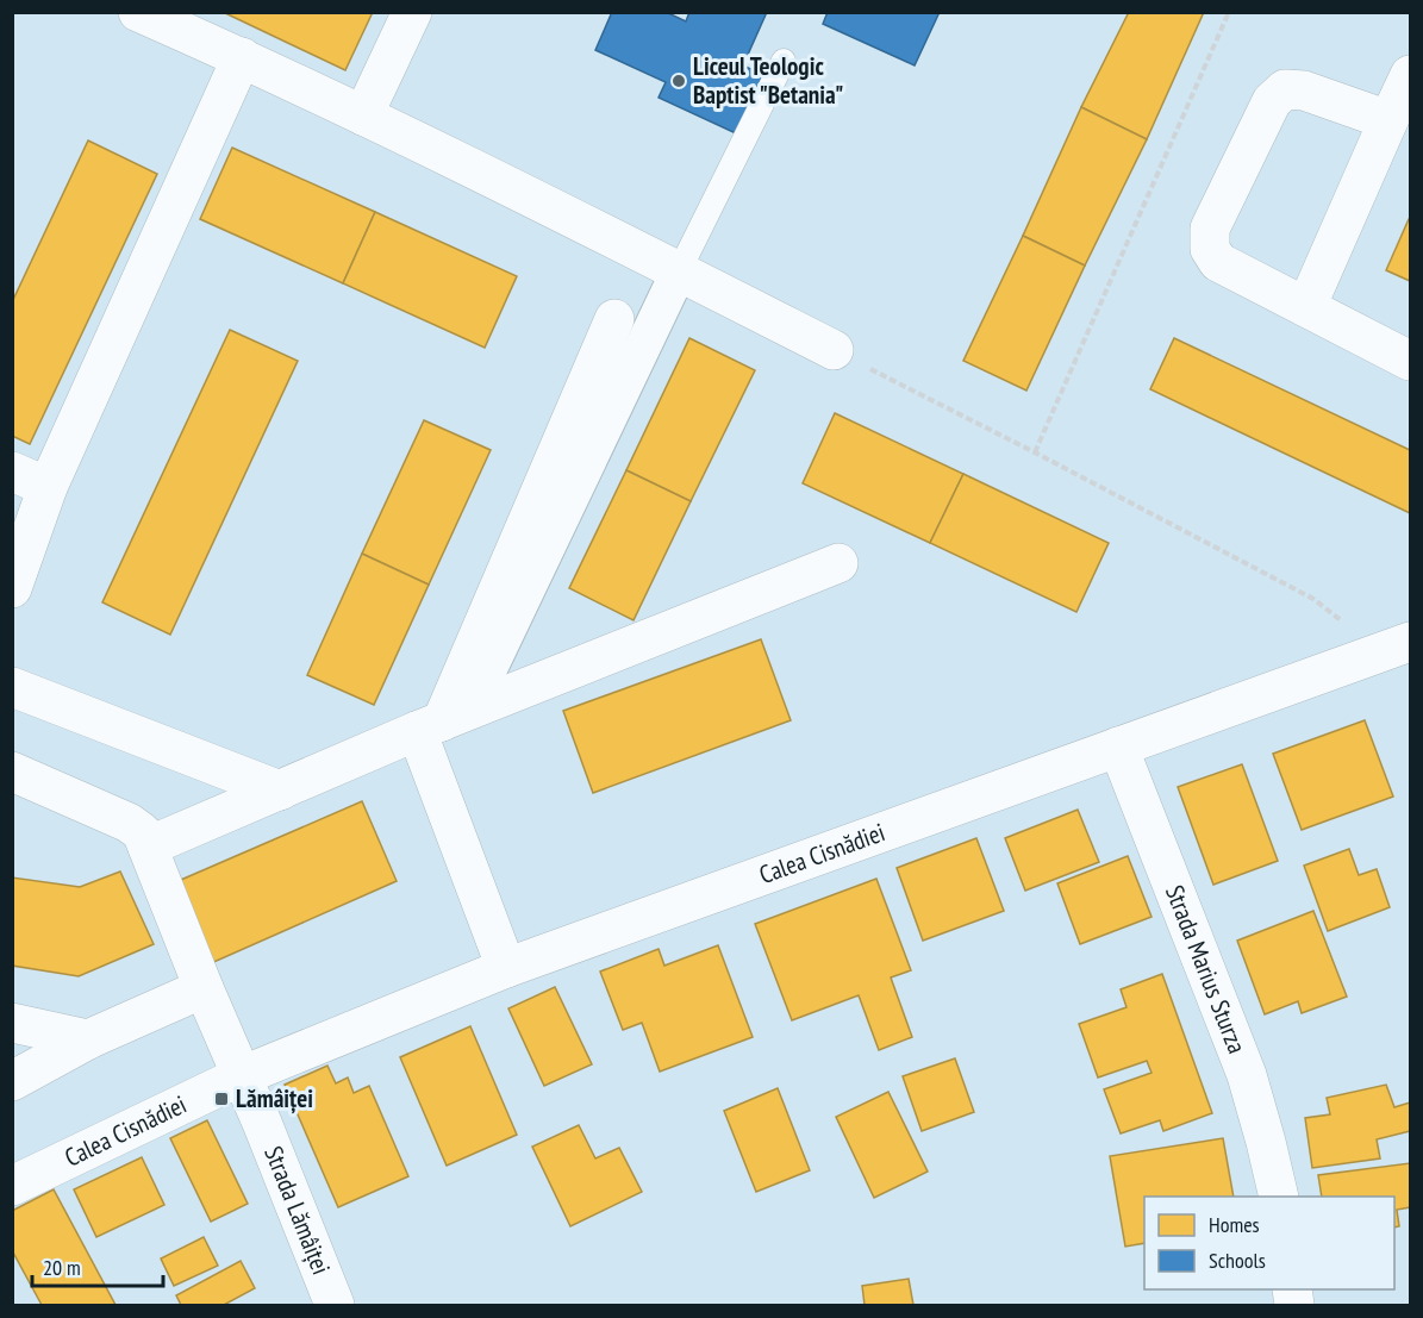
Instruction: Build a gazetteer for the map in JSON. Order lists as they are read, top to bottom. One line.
{"streets":{"street":["Calea Cisnădiei","Strada Marius Sturza","Strada Lămâiței"]},"crossings":[["Calea Cisnădiei","Strada Marius Sturza"],["Calea Cisnădiei","Strada Lămâiței"]],"places":{"other":["Liceul Teologic Baptist \"Betania\""],"transit":["Lămâiței"]},"legend":["Homes","Schools"],"scale_bar":"20 m"}
